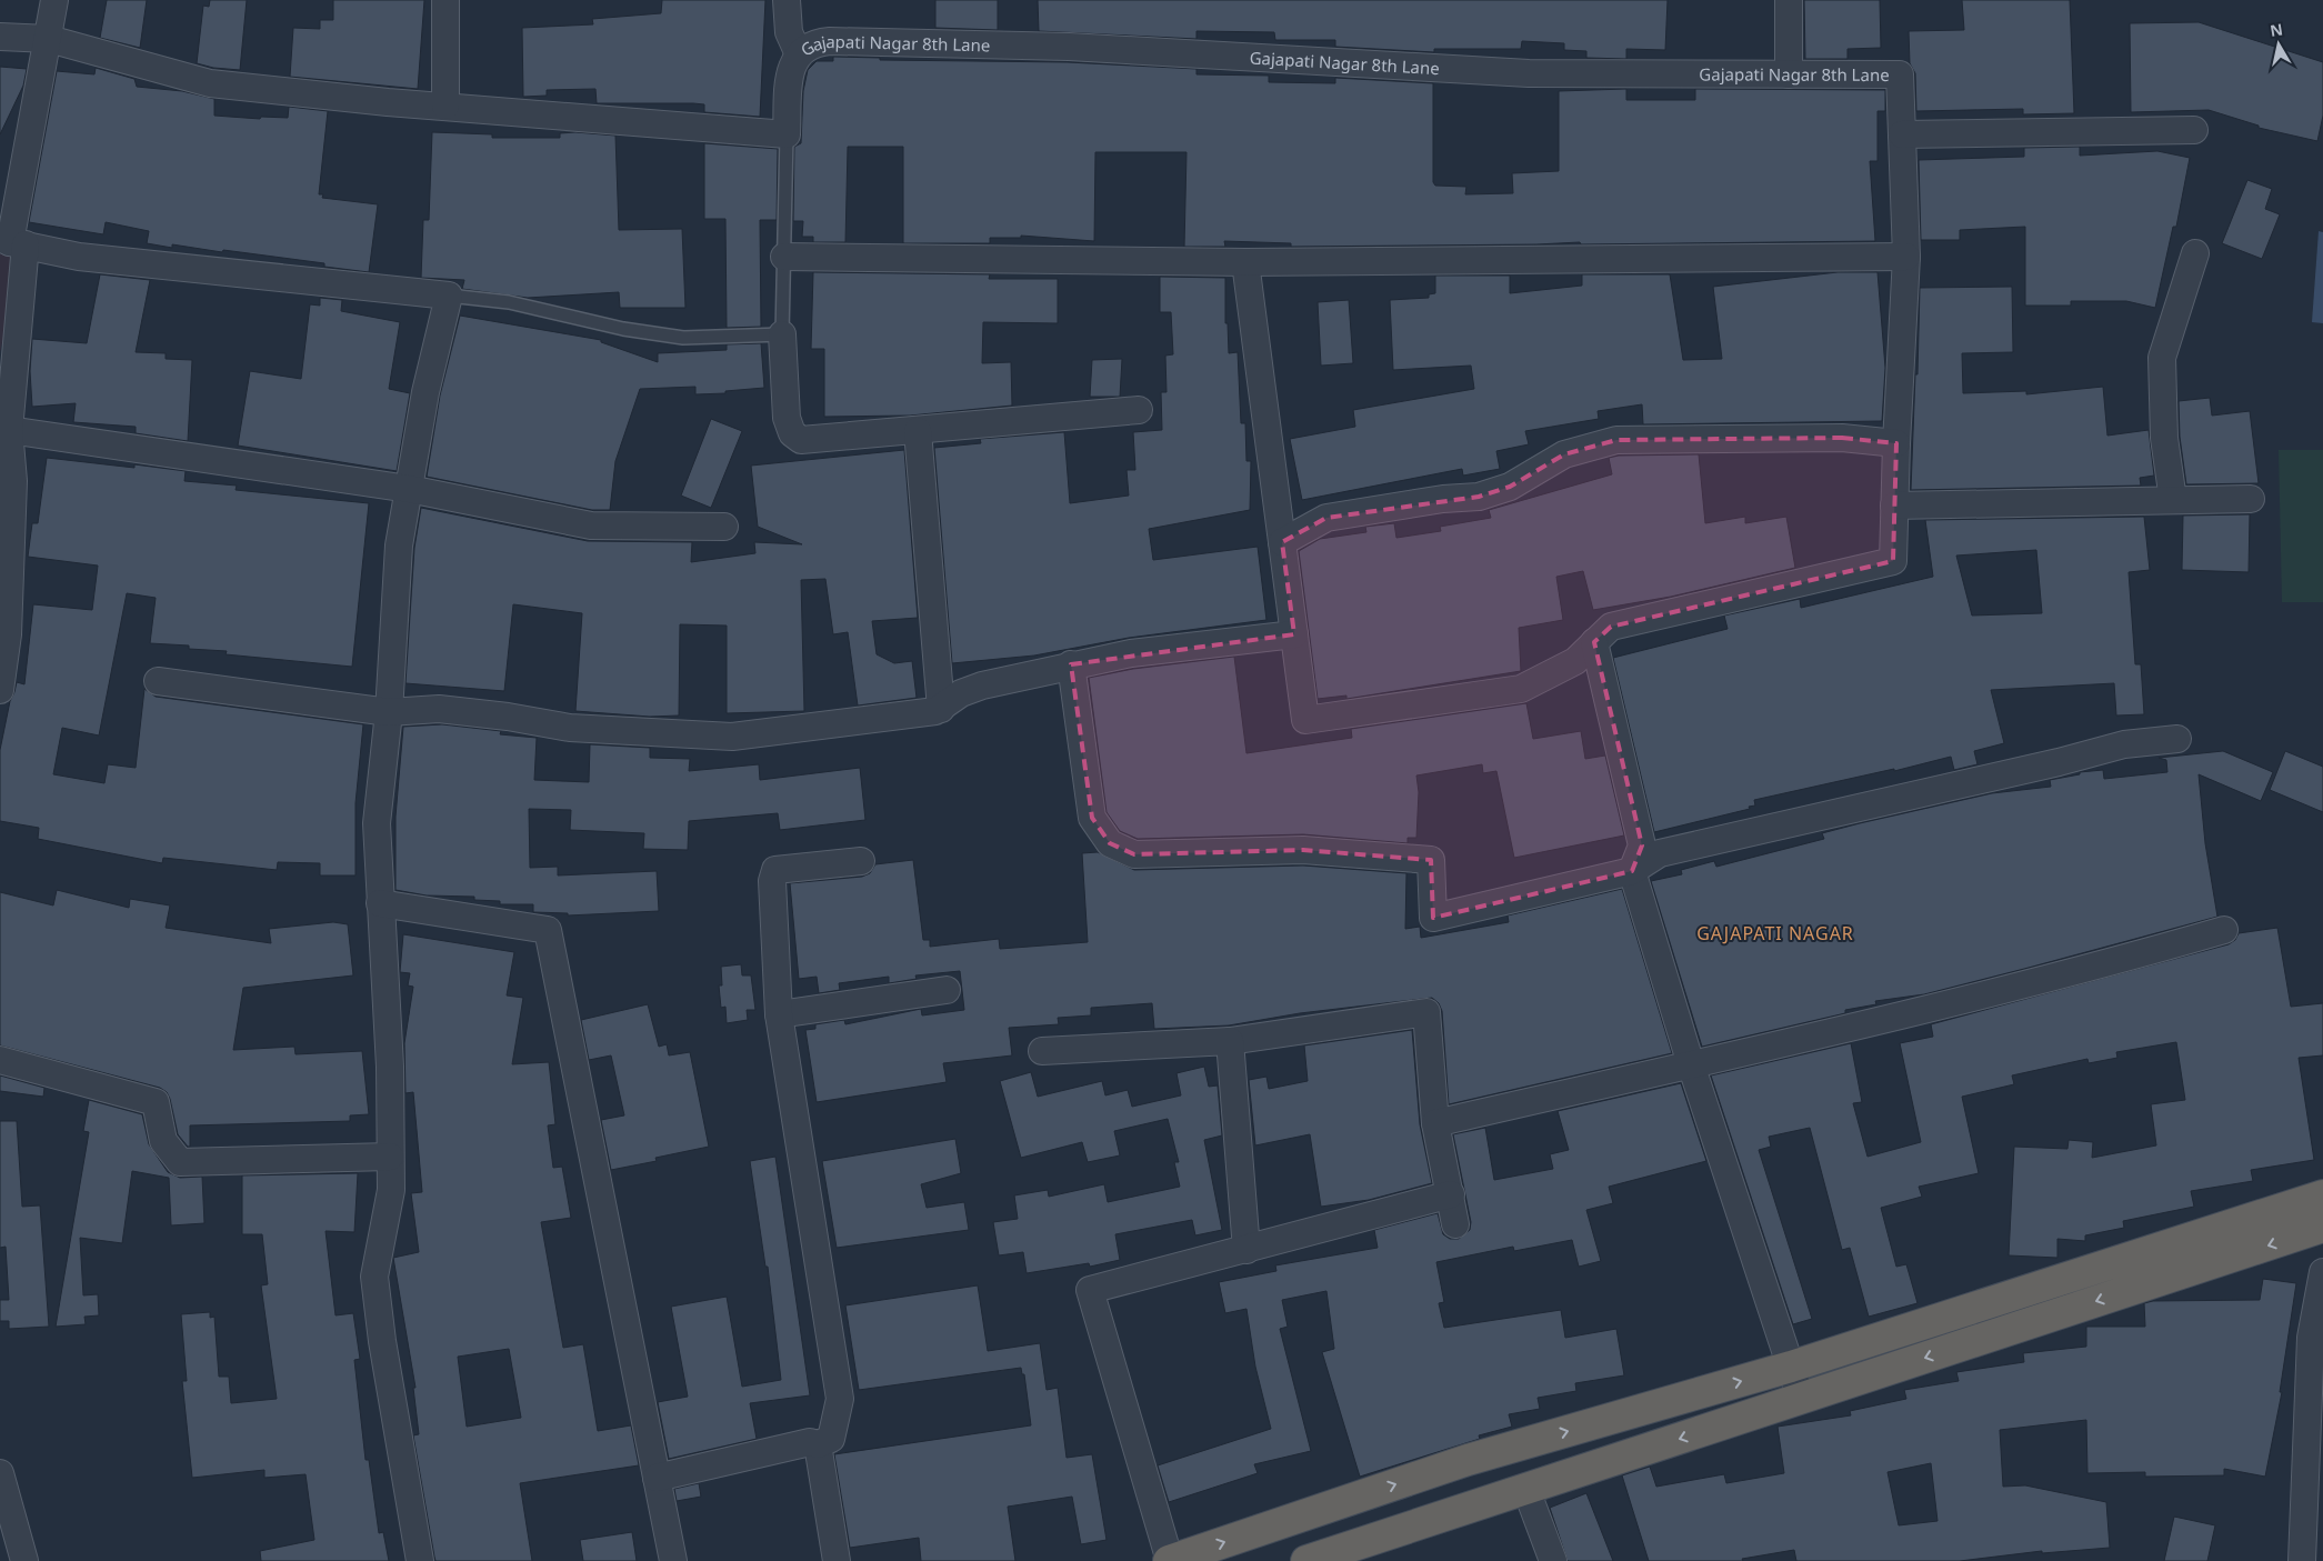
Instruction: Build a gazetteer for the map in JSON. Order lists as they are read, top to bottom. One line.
{"streets":{"street":["Gajapati Nagar 8th Lane"]},"districts":["GAJAPATI NAGAR"],"north":"top"}
